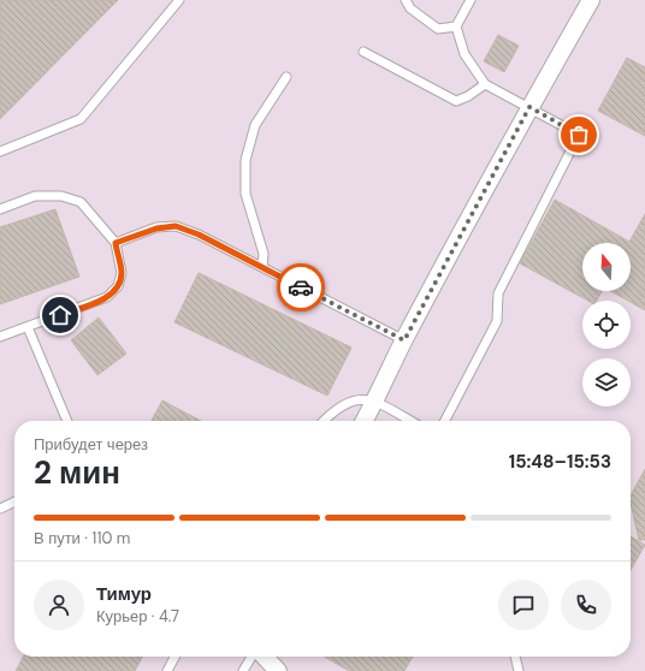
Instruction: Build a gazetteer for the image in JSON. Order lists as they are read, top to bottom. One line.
{"north":"top","page":{"heading":["2 мин","Прибудет через","15:48–15:53"],"panel":["Тимур","Курьер · 4.7"],"bar":"В пути · 110 m"}}
